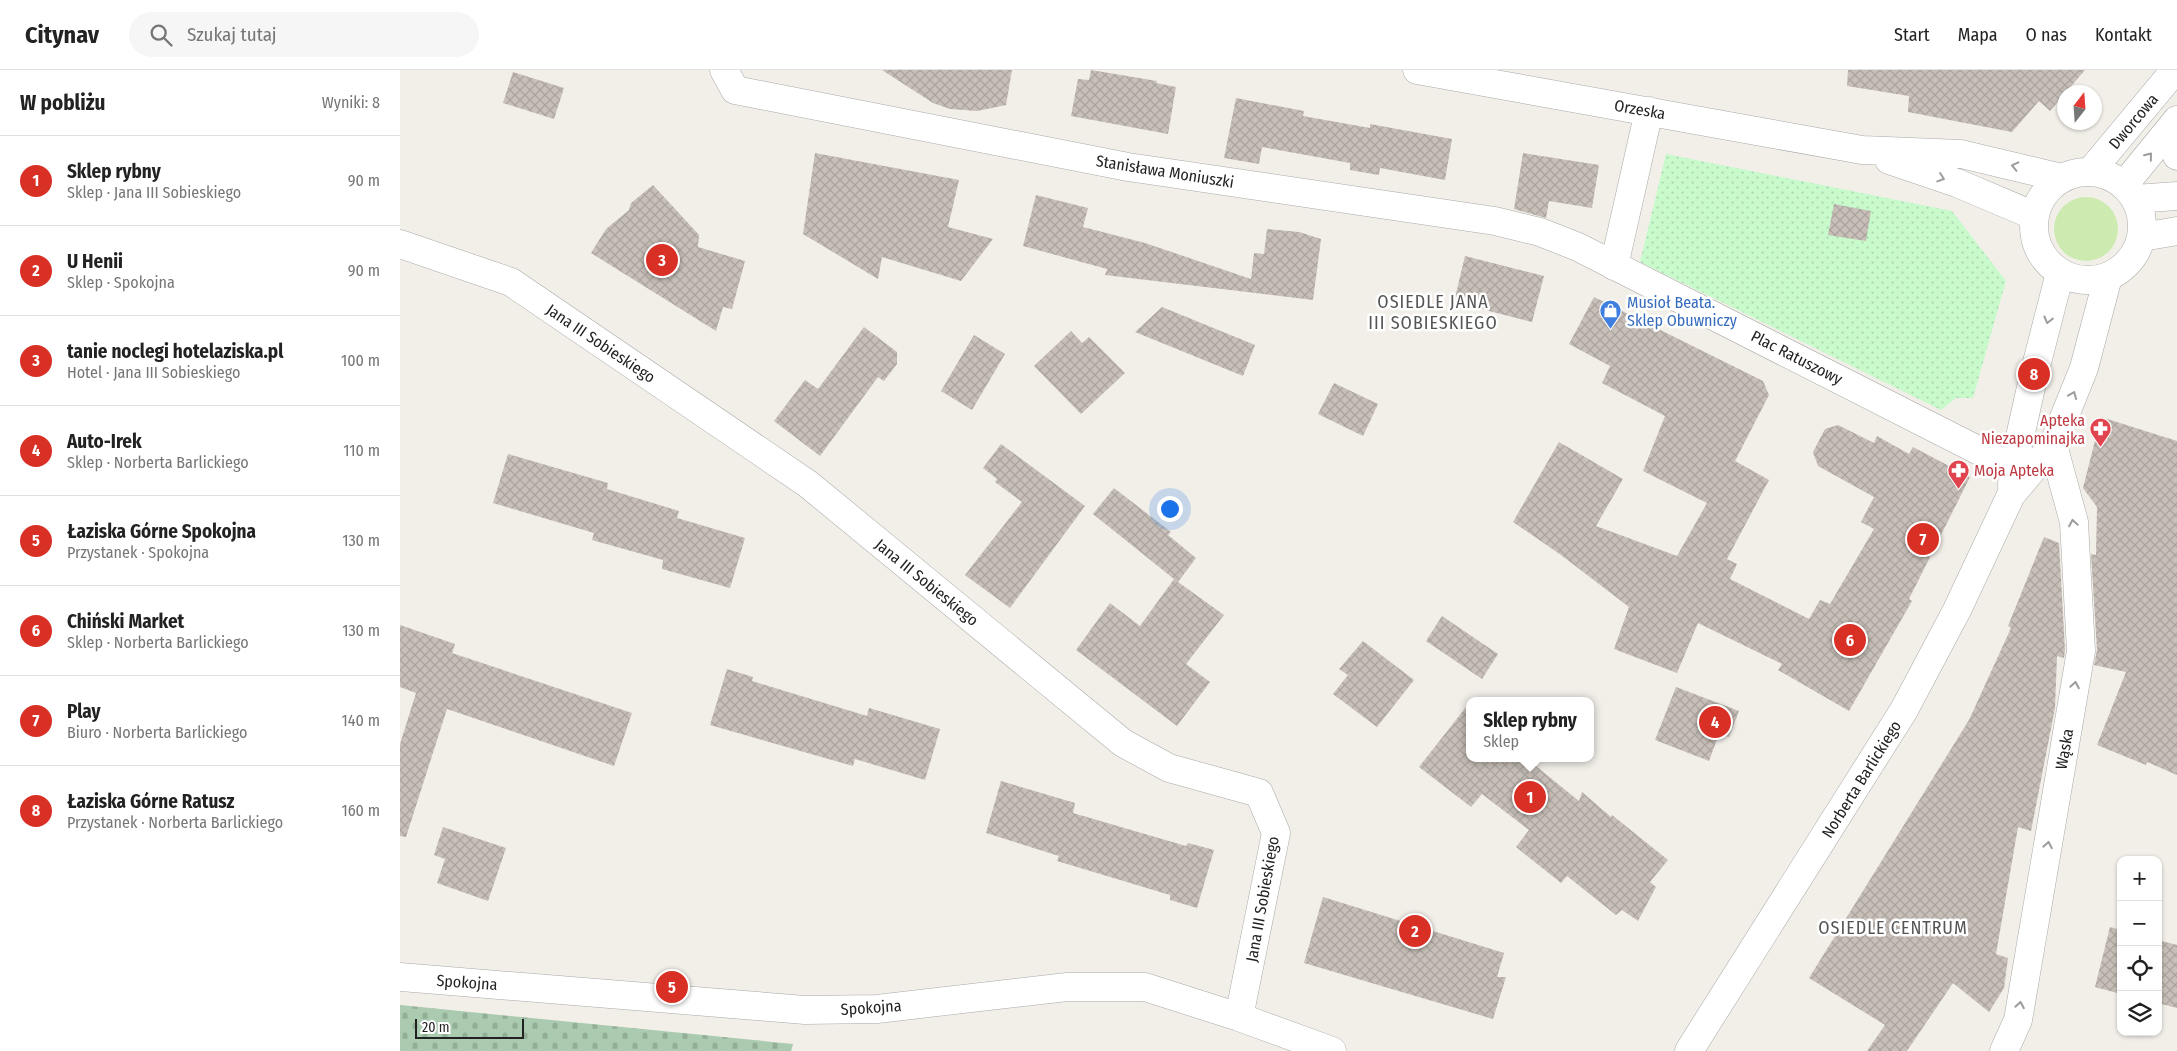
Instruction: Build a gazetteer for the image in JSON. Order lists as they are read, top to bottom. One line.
{"streets":{"street":["Orzeska","Dworcowa","Stanisława Moniuszki","Jana III Sobieskiego","Plac Ratuszowy","Wąska","Norberta Barlickiego","Spokojna"]},"crossings":[["Orzeska","Dworcowa"],["Orzeska","Norberta Barlickiego"],["Dworcowa","Norberta Barlickiego"],["Stanisława Moniuszki","Plac Ratuszowy"],["Jana III Sobieskiego","Spokojna"],["Plac Ratuszowy","Norberta Barlickiego"],["Wąska","Norberta Barlickiego"]],"one_way":["Wąska"],"districts":["OSIEDLE JANA III SOBIESKIEGO","OSIEDLE CENTRUM"],"places":{"shop":["Musioł Beata. Sklep Obuwniczy"],"pharmacy":["Apteka Niezapominajka","Moja Apteka"]},"scale_bar":"20 m","north":"top","page":{"header":"Citynav","search":"Szukaj tutaj","nav":["Start","Mapa","O nas","Kontakt"],"heading":["W pobliżu","Wyniki: 8"],"list":[{"mark":"1","name":"Sklep rybny","note":"Sklep · Jana III Sobieskiego","value":"90 m"},{"mark":"2","name":"U Henii","note":"Sklep · Spokojna","value":"90 m"},{"mark":"3","name":"tanie noclegi hotelaziska.pl","note":"Hotel · Jana III Sobieskiego","value":"100 m"},{"mark":"4","name":"Auto-Irek","note":"Sklep · Norberta Barlickiego","value":"110 m"},{"mark":"5","name":"Łaziska Górne Spokojna","note":"Przystanek · Spokojna","value":"130 m"},{"mark":"6","name":"Chiński Market","note":"Sklep · Norberta Barlickiego","value":"130 m"},{"mark":"7","name":"Play","note":"Biuro · Norberta Barlickiego","value":"140 m"},{"mark":"8","name":"Łaziska Górne Ratusz","note":"Przystanek · Norberta Barlickiego","value":"160 m"}],"pins":["3","8","7","6","4","1","2","5"],"popup":["Sklep rybny","Sklep"],"map_buttons":["+","−"],"scale":"20 m"}}
